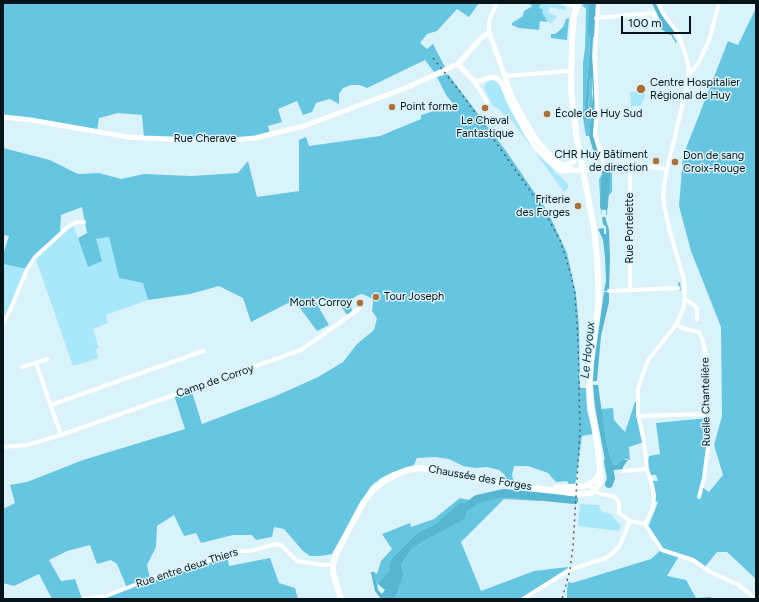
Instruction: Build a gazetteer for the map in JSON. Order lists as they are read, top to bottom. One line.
{"streets":{"main road":["Chaussée des Forges"],"street":["Rue Cherave","Rue Portelette","Camp de Corroy","Ruelle Chantelière","Rue entre deux Thiers"]},"crossings":[["Chaussée des Forges","Rue entre deux Thiers"]],"water":["Le Hoyoux"],"places":["Centre Hospitalier Régional de Huy","Point forme","Le Cheval Fantastique","École de Huy Sud","CHR Huy Bâtiment de direction","Don de sang Croix-Rouge","Friterie des Forges","Tour Joseph","Mont Corroy"],"scale_bar":"100 m"}
